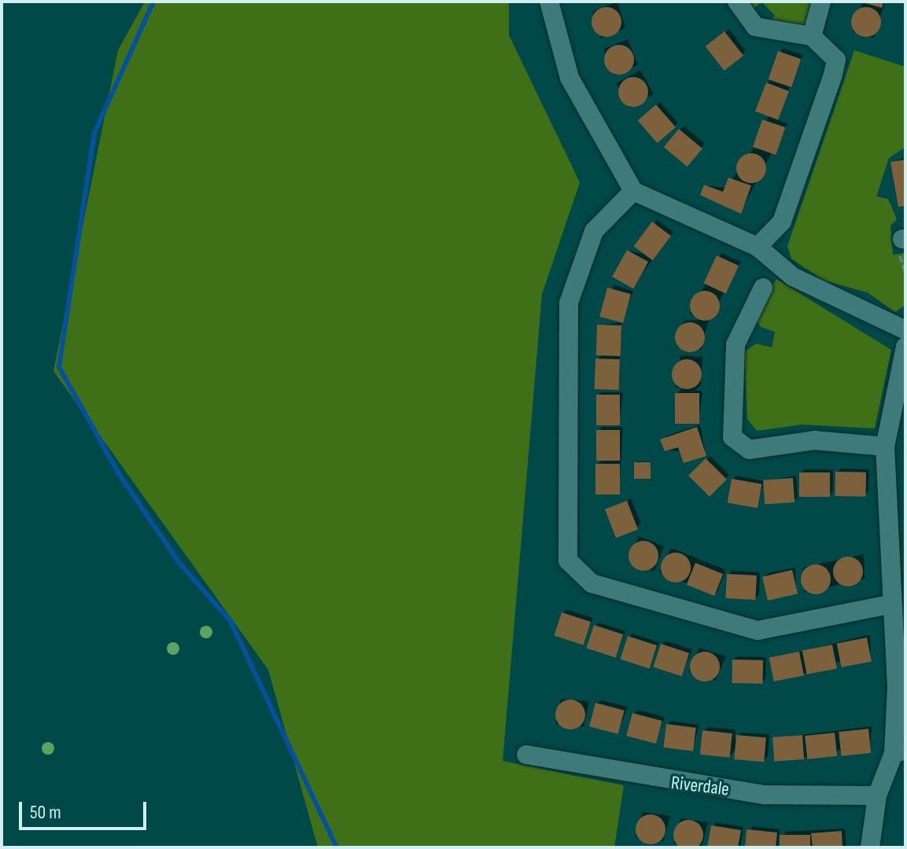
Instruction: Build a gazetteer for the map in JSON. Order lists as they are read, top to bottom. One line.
{"streets":{"street":["Riverdale"]},"scale_bar":"50 m"}
